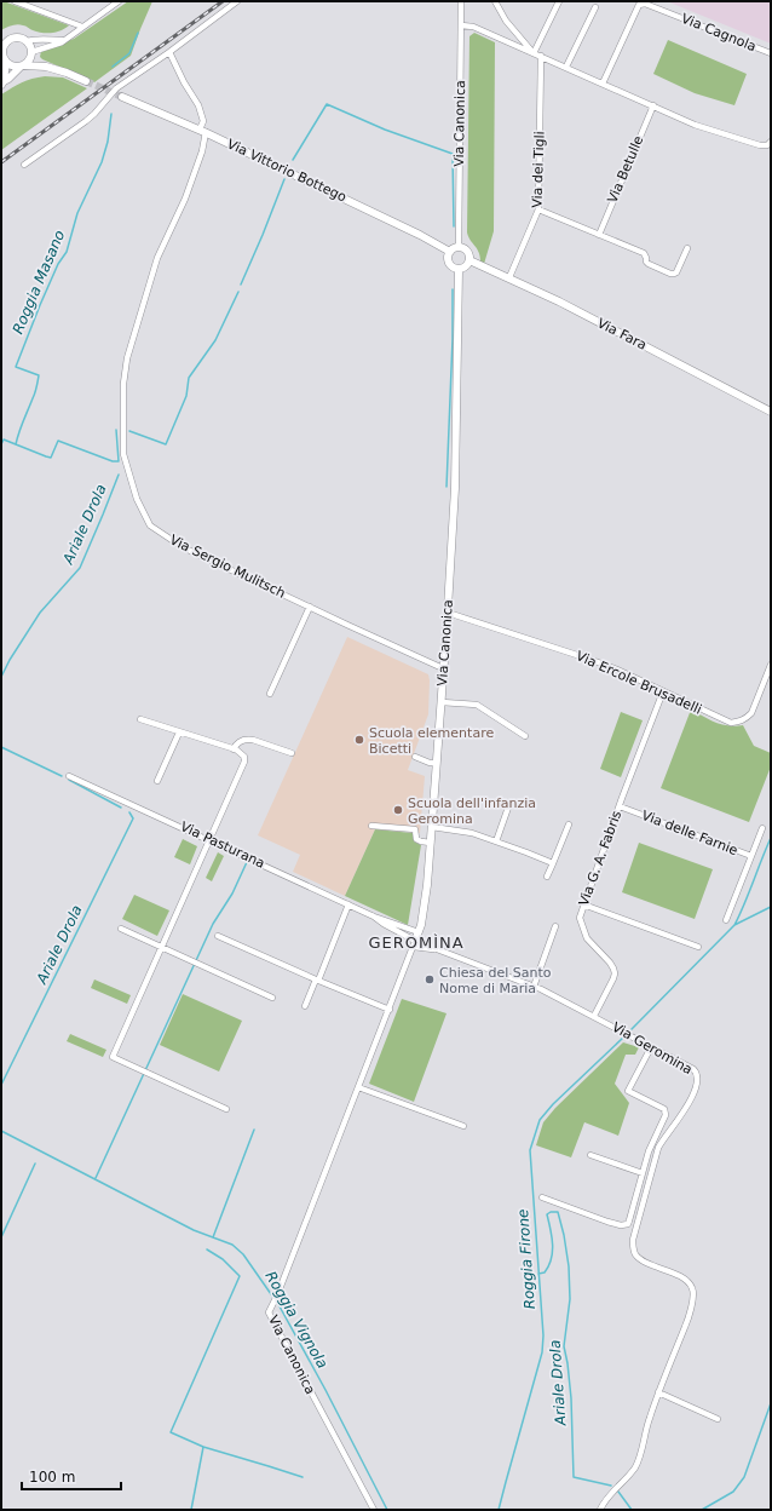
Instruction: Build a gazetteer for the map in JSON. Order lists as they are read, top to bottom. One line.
{"streets":{"street":["Via Cagnola","Via Canonica","Via dei Tigli","Via Betulle","Via Vittorio Bottego","Via Fara","Via Sergio Mulitsch","Via Ercole Brusadelli","Via delle Farnie","Via Pasturana","Via G. A. Fabris","Via Geromina"]},"crossings":[["Via Canonica","Via Vittorio Bottego"],["Via Canonica","Via Fara"],["Via Canonica","Via Sergio Mulitsch"],["Via Canonica","Via Ercole Brusadelli"],["Via Canonica","Via Pasturana"],["Via Canonica","Via Geromina"],["Via dei Tigli","Via Fara"],["Via Vittorio Bottego","Via Fara"],["Via Vittorio Bottego","Via Sergio Mulitsch"],["Via Ercole Brusadelli","Via G. A. Fabris"],["Via delle Farnie","Via G. A. Fabris"],["Via Pasturana","Via Geromina"],["Via G. A. Fabris","Via Geromina"]],"districts":["GEROMÌNA"],"water":["Roggia Masano","Ariale Drola","Roggia Firone","Roggia Vignola"],"places":["Scuola elementare Bicetti","Scuola dell'infanzia Geromina","Chiesa del Santo Nome di Maria"],"scale_bar":"100 m"}
